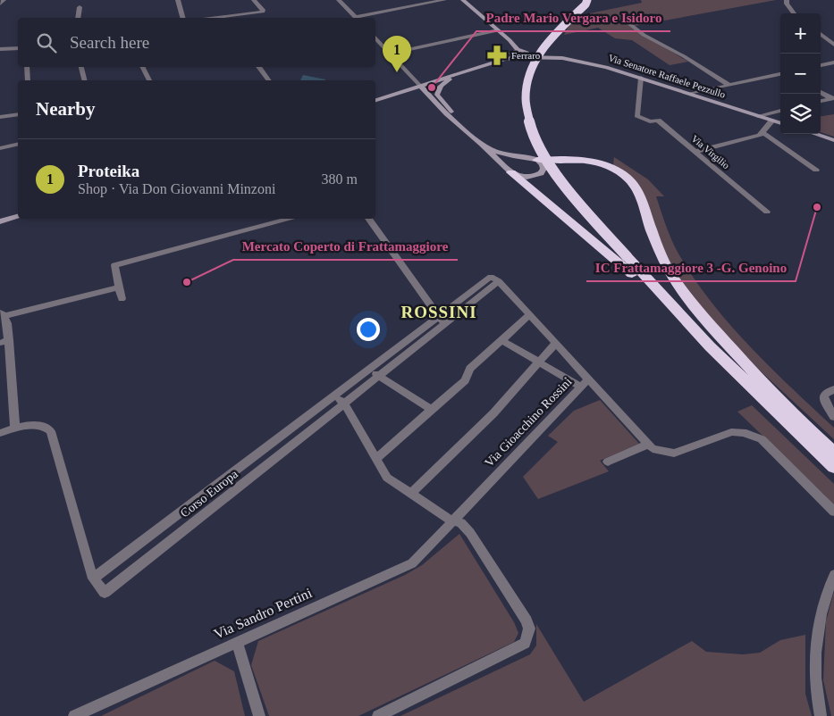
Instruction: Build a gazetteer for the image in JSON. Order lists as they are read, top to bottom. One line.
{"streets":{"street":["Via Senatore Raffaele Pezzullo","Via Virgilio","Via Gioacchino Rossini","Corso Europa","Via Sandro Pertini"]},"crossings":[["Via Senatore Raffaele Pezzullo","Via Virgilio"],["Via Gioacchino Rossini","Corso Europa"],["Via Gioacchino Rossini","Via Sandro Pertini"]],"districts":["ROSSINI"],"places":{"pharmacy":["Ferraro"],"other":["Padre Mario Vergara e Isidoro","IC Frattamaggiore 3 -G. Genoino","Mercato Coperto di Frattamaggiore"]},"page":{"map_buttons":["+","−"],"search":"Search here","pins":"1","heading":"Nearby","list":[{"mark":"1","name":"Proteika","note":"Shop · Via Don Giovanni Minzoni","value":"380 m"}]}}
